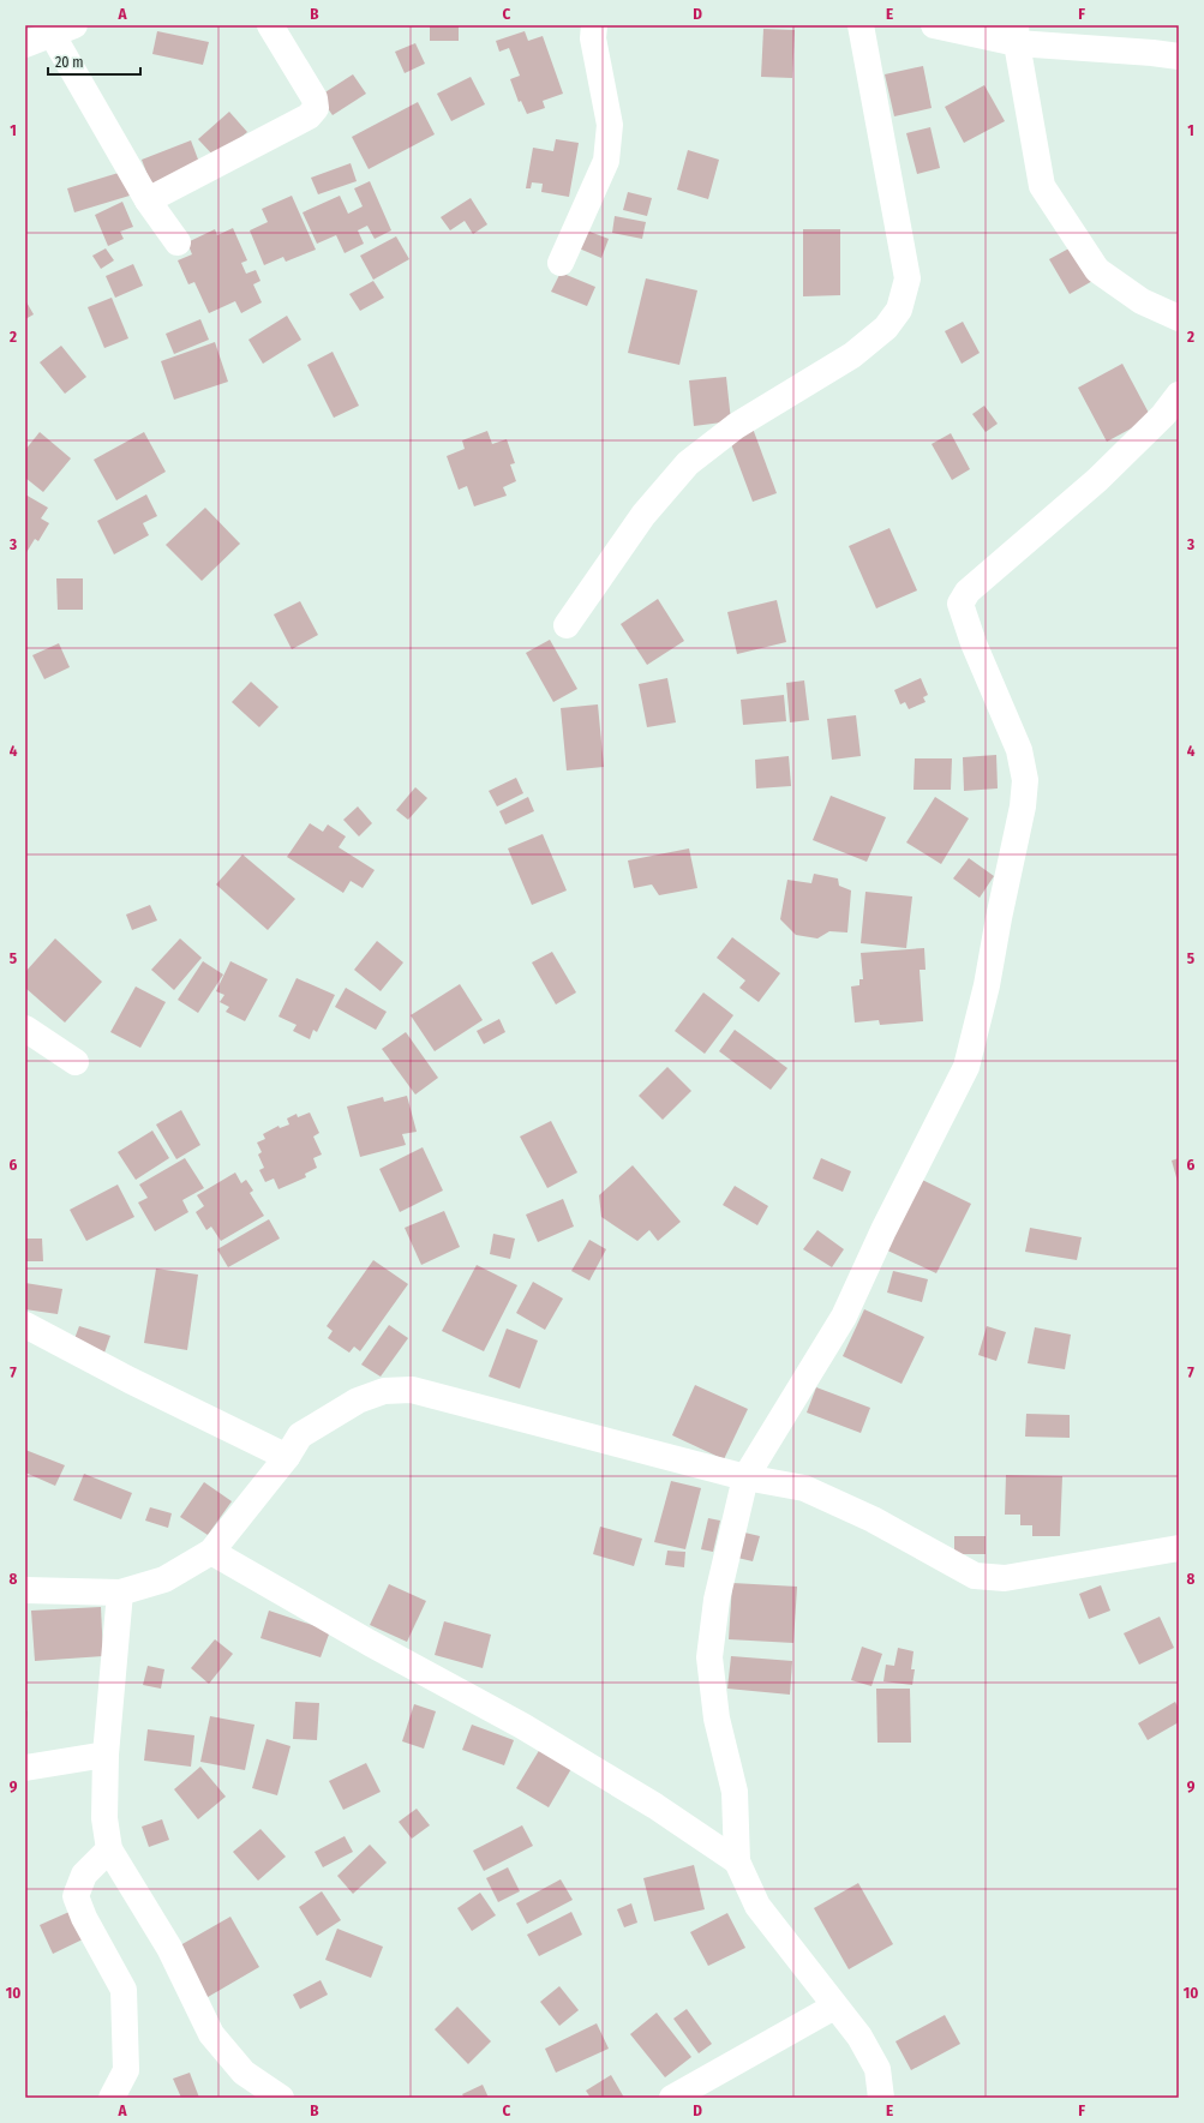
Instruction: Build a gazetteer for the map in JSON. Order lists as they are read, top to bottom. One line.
{"scale_bar":"20 m","grid":{"columns":["A","B","C","D","E","F"],"rows":["1","2","3","4","5","6","7","8","9","10"]}}
